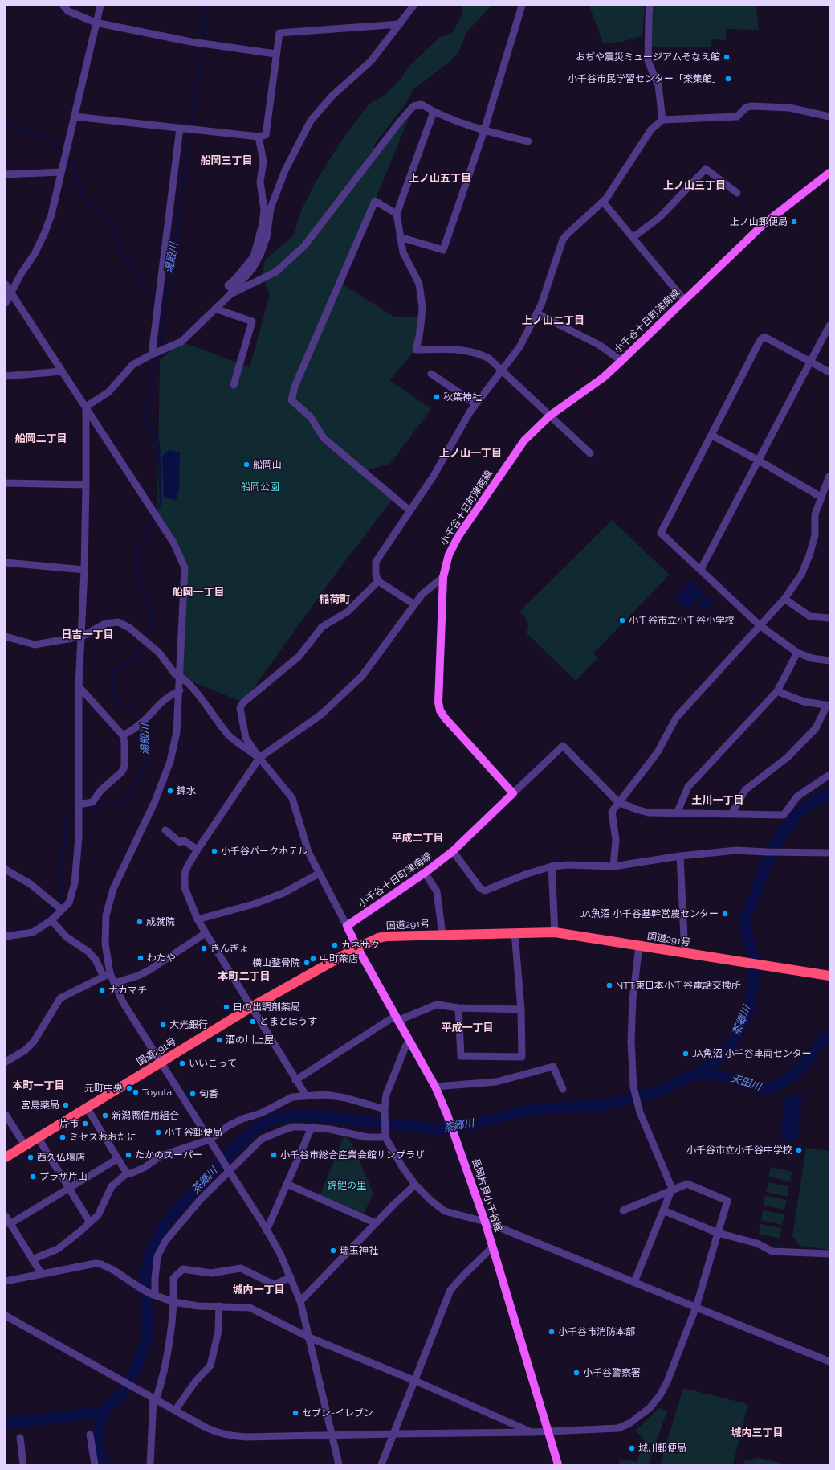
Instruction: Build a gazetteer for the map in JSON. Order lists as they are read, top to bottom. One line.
{"streets":{"highway":["国道291号"],"main road":["小千谷十日町津南線","長岡片貝小千谷線"]},"crossings":[["国道291号","長岡片貝小千谷線"]],"districts":["船岡三丁目","上ノ山五丁目","上ノ山三丁目","上ノ山二丁目","船岡二丁目","上ノ山一丁目","船岡一丁目","稲荷町","日吉一丁目","土川一丁目","平成二丁目","本町二丁目","平成一丁目","本町一丁目","城内一丁目","城内三丁目"],"water":["湯殿川","茶郷川","天田川"],"parks":["船岡公園","錦鯉の里"],"places":["おぢや震災ミュージアムそなえ館","小千谷市民学習センター「楽集館」","上ノ山郵便局","秋葉神社","船岡山","小千谷市立小千谷小学校","錦水","小千谷パークホテル","JA魚沼 小千谷基幹営農センター","成就院","カネサク","きんぎょ","わたや","中町茶店","横山整骨院","NTT東日本小千谷電話交換所","ナカマチ","日の出調剤薬局","とまとはうす","大光銀行","酒の川上屋","JA魚沼 小千谷車両センター","いいこって","元町中央","Toyuta","旬香","宮島薬局","新潟縣信用組合","片市","小千谷郵便局","ミセスおおたに","小千谷市立小千谷中学校","たかのスーパー","小千谷市総合産業会館サンプラザ","西久仏壇店","プラザ片山","瑞玉神社","小千谷市消防本部","小千谷警察署","セブン-イレブン","城川郵便局"]}
